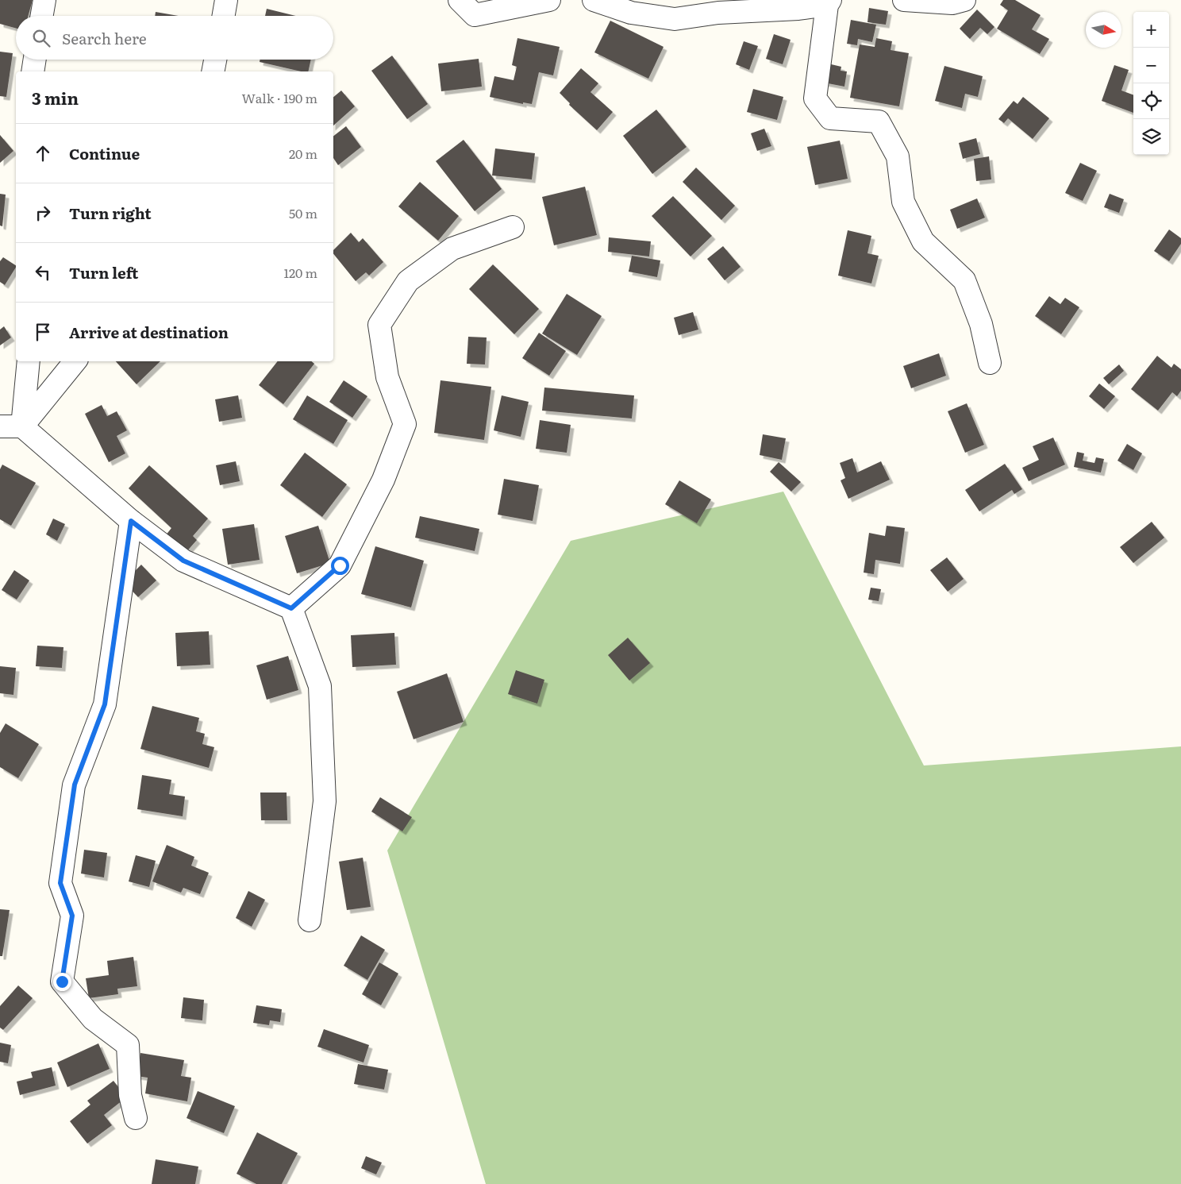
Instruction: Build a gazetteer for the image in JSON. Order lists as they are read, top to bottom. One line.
{"north":"right","page":{"map_buttons":["+","−"],"search":"Search here","heading":["3 min","Walk · 190 m"],"list":[["Continue","20 m"],["Turn right","50 m"],["Turn left","120 m"],"Arrive at destination"]}}
